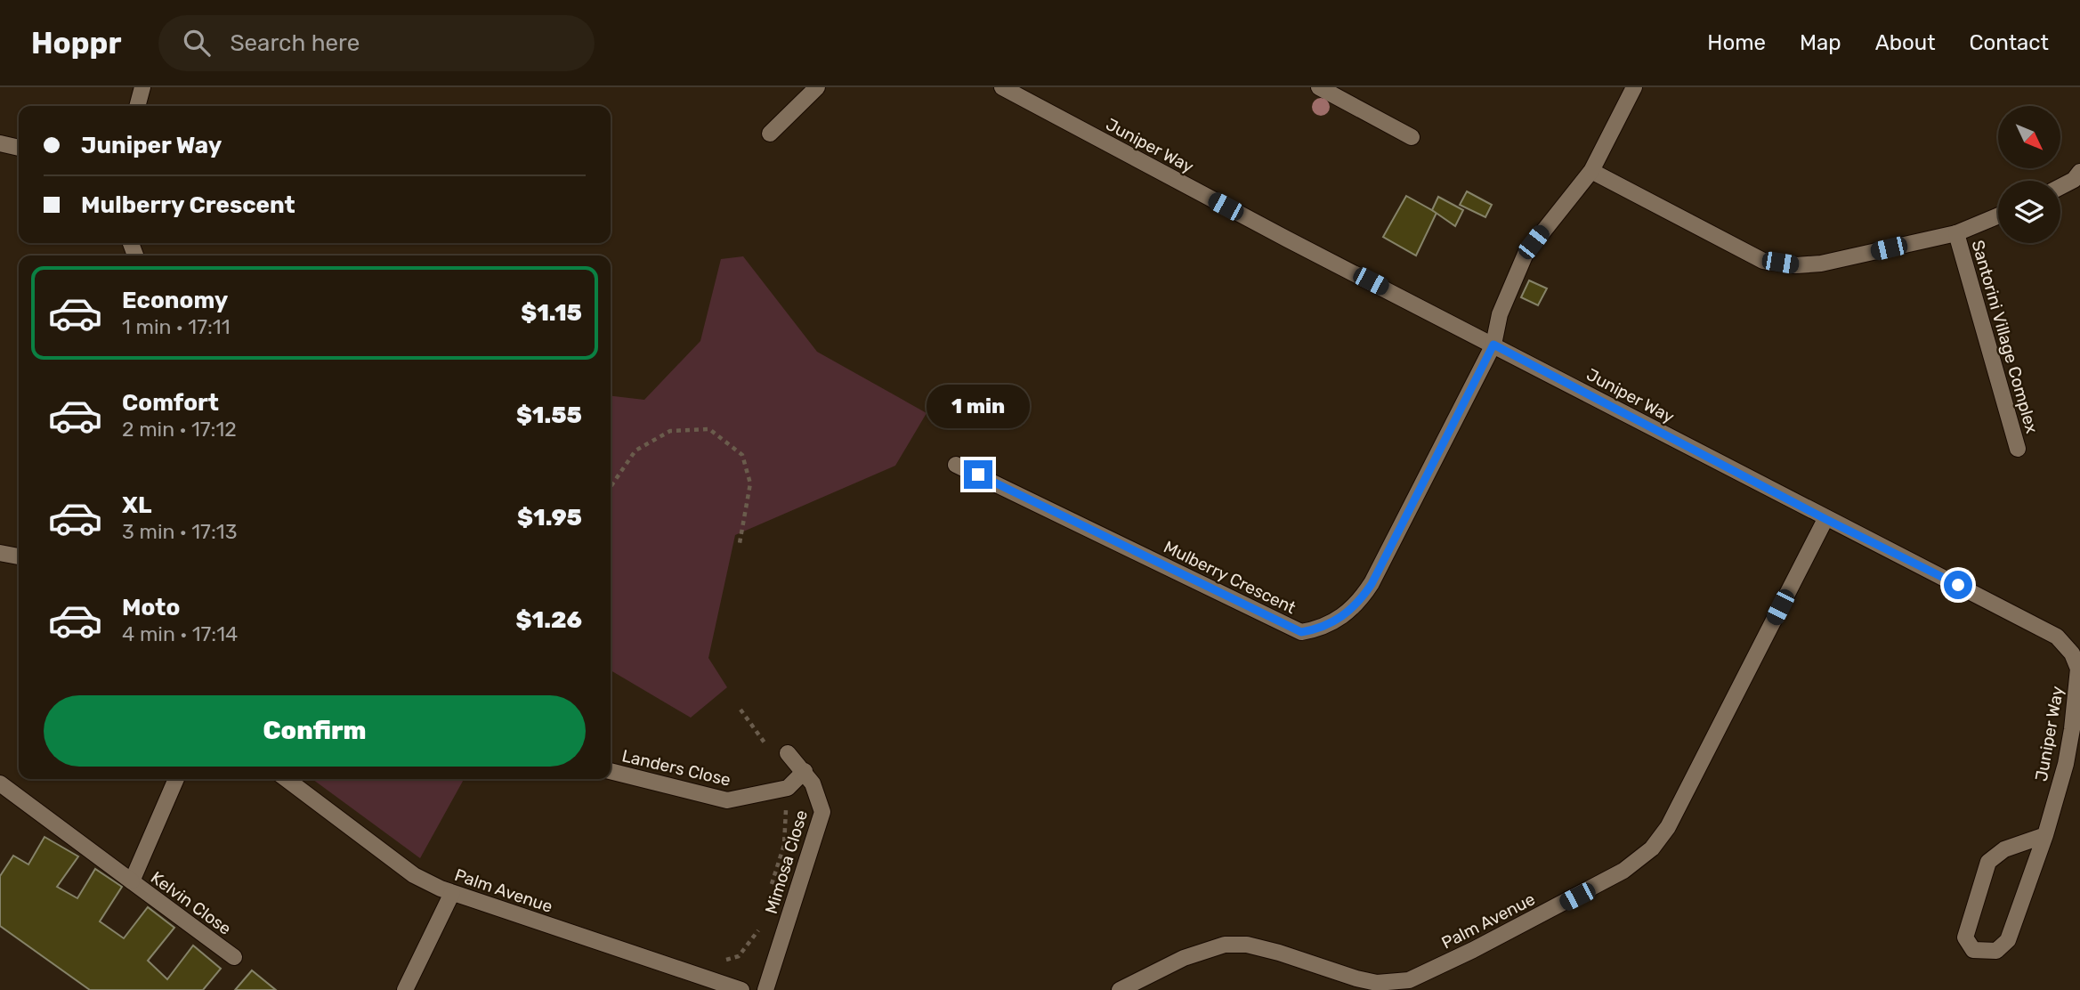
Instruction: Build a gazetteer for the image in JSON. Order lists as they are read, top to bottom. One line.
{"streets":{"street":["Juniper Way","Santorini Village Complex","Mulberry Crescent","Landers Close","Mimosa Close","Palm Avenue","Kelvin Close"]},"crossings":[["Juniper Way","Mulberry Crescent"],["Juniper Way","Palm Avenue"]],"north":"bottom right","page":{"header":"Hoppr","search":"Search here","nav":["Home","Map","About","Contact"],"banner":["Juniper Way","Mulberry Crescent"],"list":[{"name":"Economy","note":"1 min · 17:11","value":"$1.15"},{"name":"Comfort","note":"2 min · 17:12","value":"$1.55"},{"name":"XL","note":"3 min · 17:13","value":"$1.95"},{"name":"Moto","note":"4 min · 17:14","value":"$1.26"}],"bubble":"1 min","buttons":"Confirm"}}
